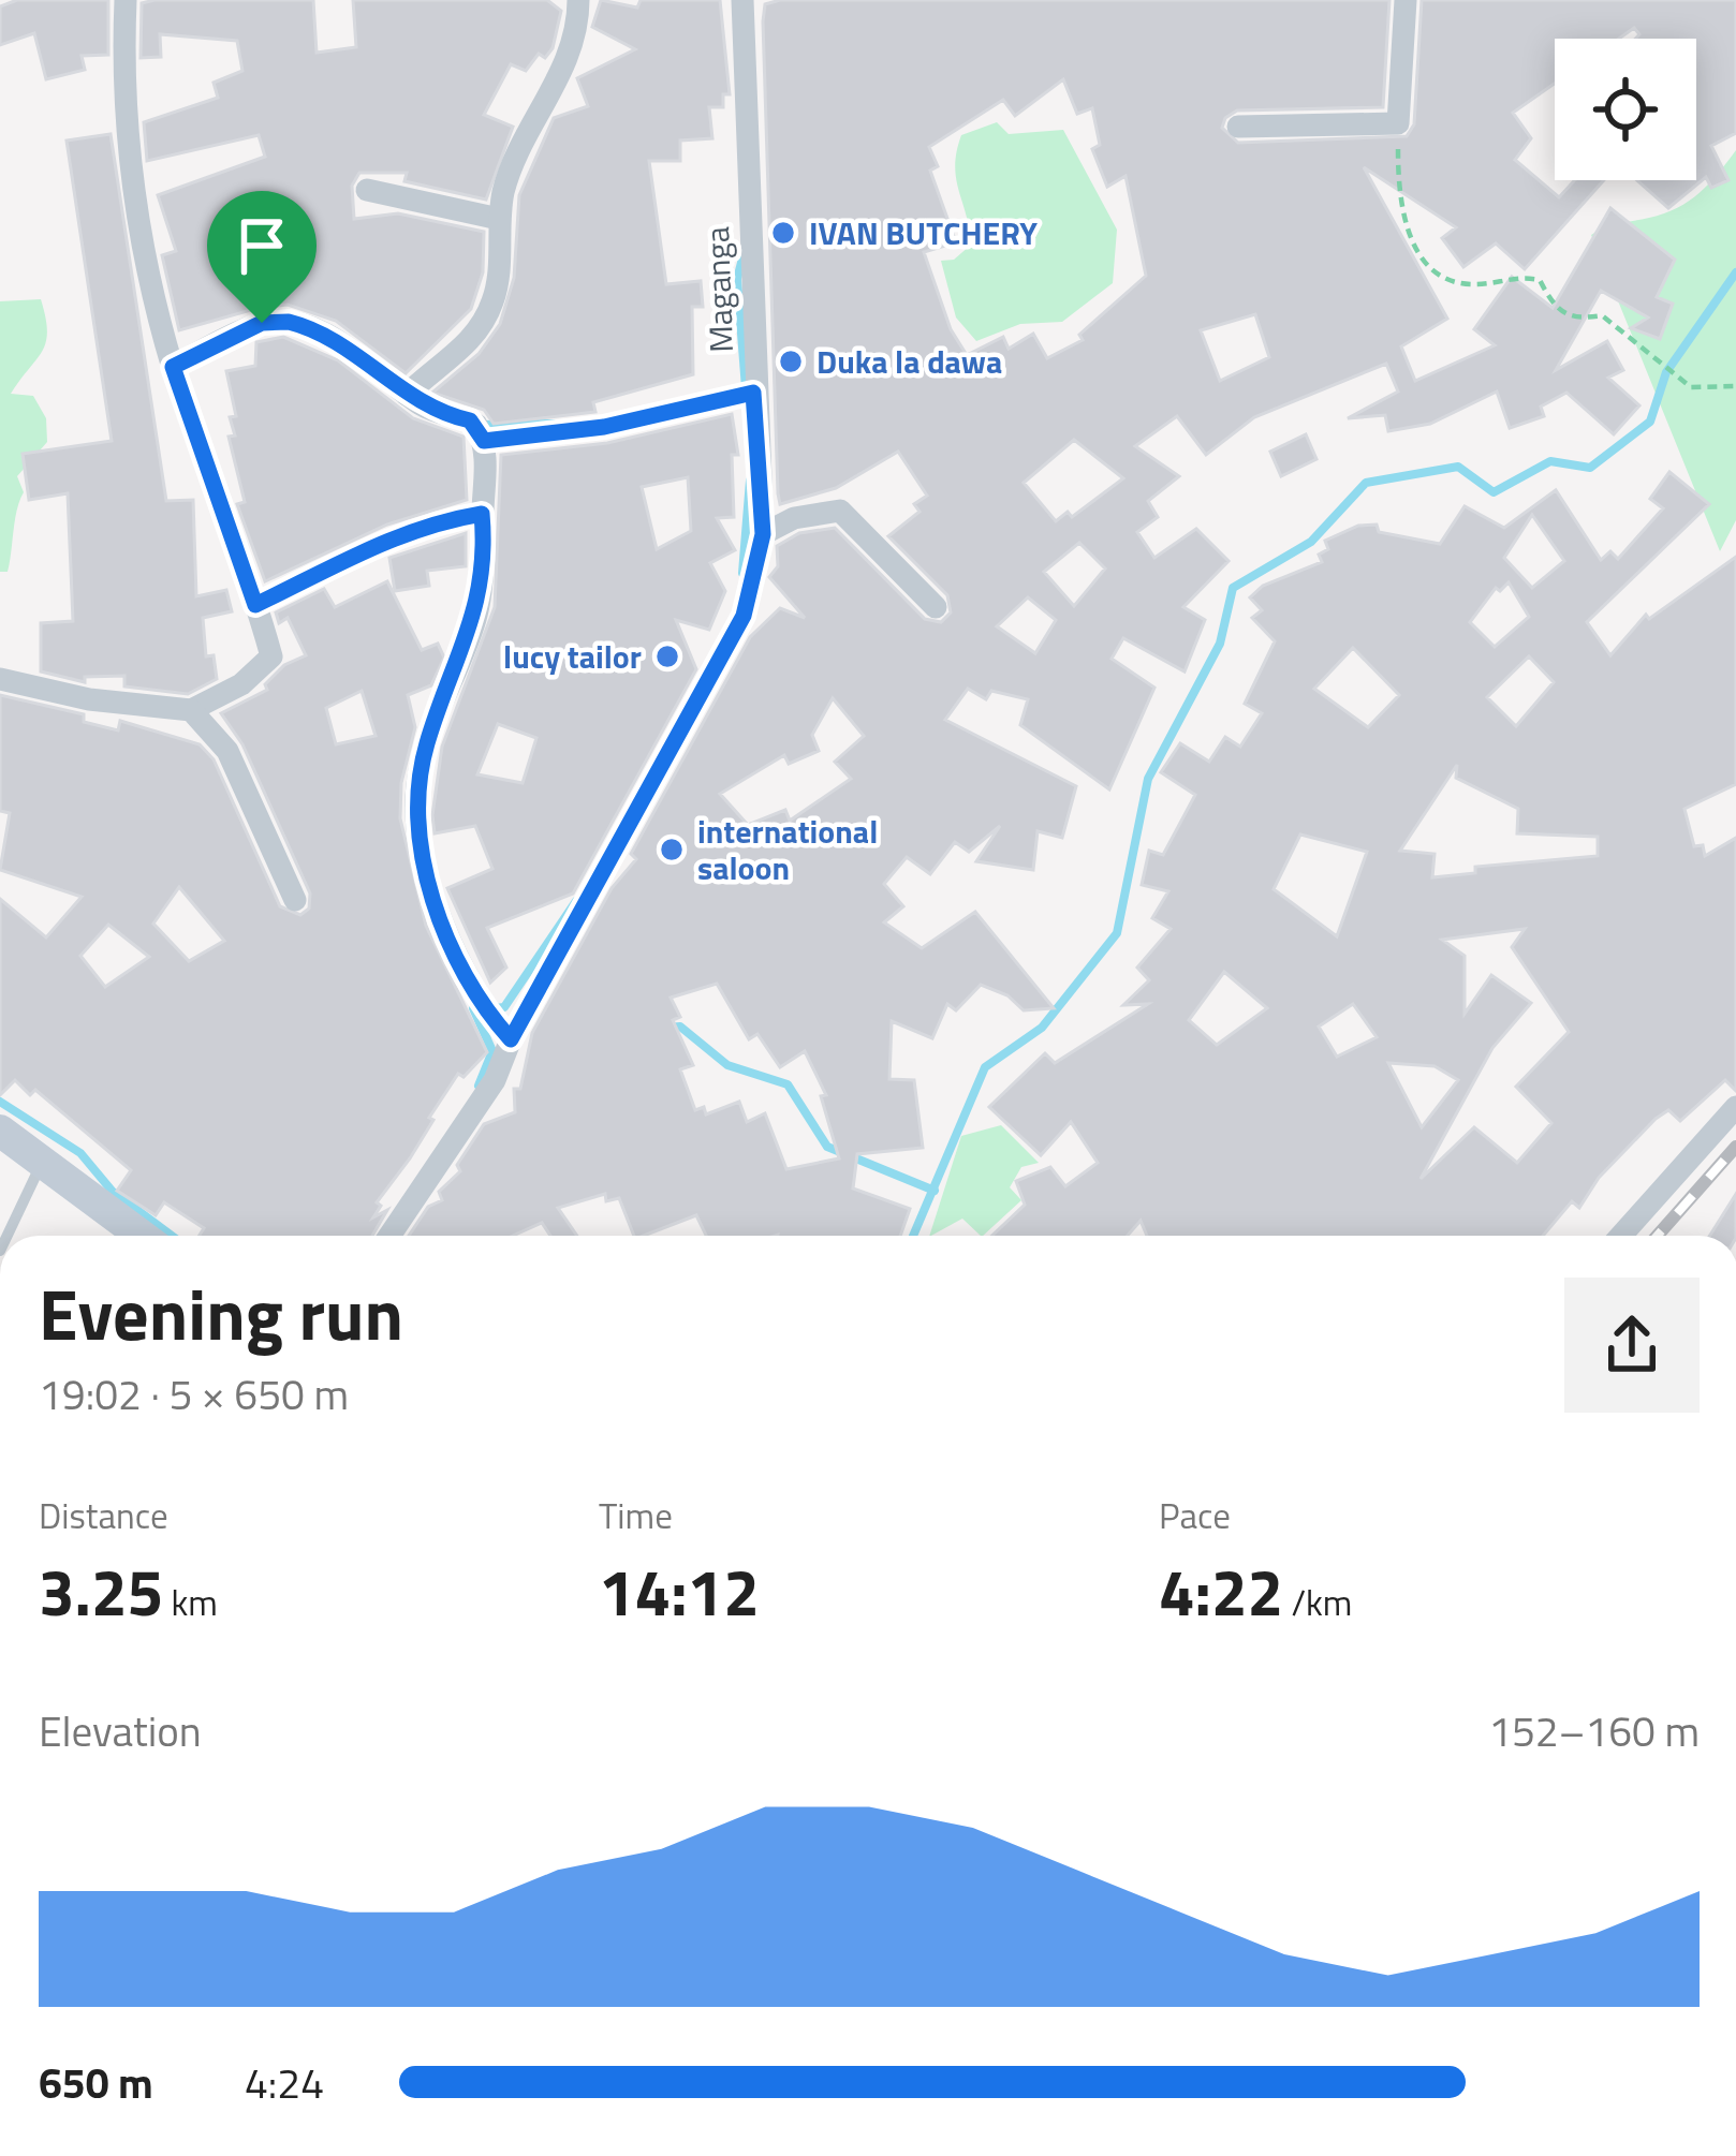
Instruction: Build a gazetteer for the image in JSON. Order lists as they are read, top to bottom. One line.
{"streets":{"street":["Maganga"]},"places":["IVAN BUTCHERY","Duka la dawa","lucy tailor","international saloon"],"page":{"heading":["Evening run","19:02 · 5 × 650 m"],"stats":[["Distance","3.25 km"],["Time","14:12"],["Pace","4:22 /km"]],"chart":["Elevation","152–160 m"],"list":[{"name":"650 m","note":"4:24"}]}}
